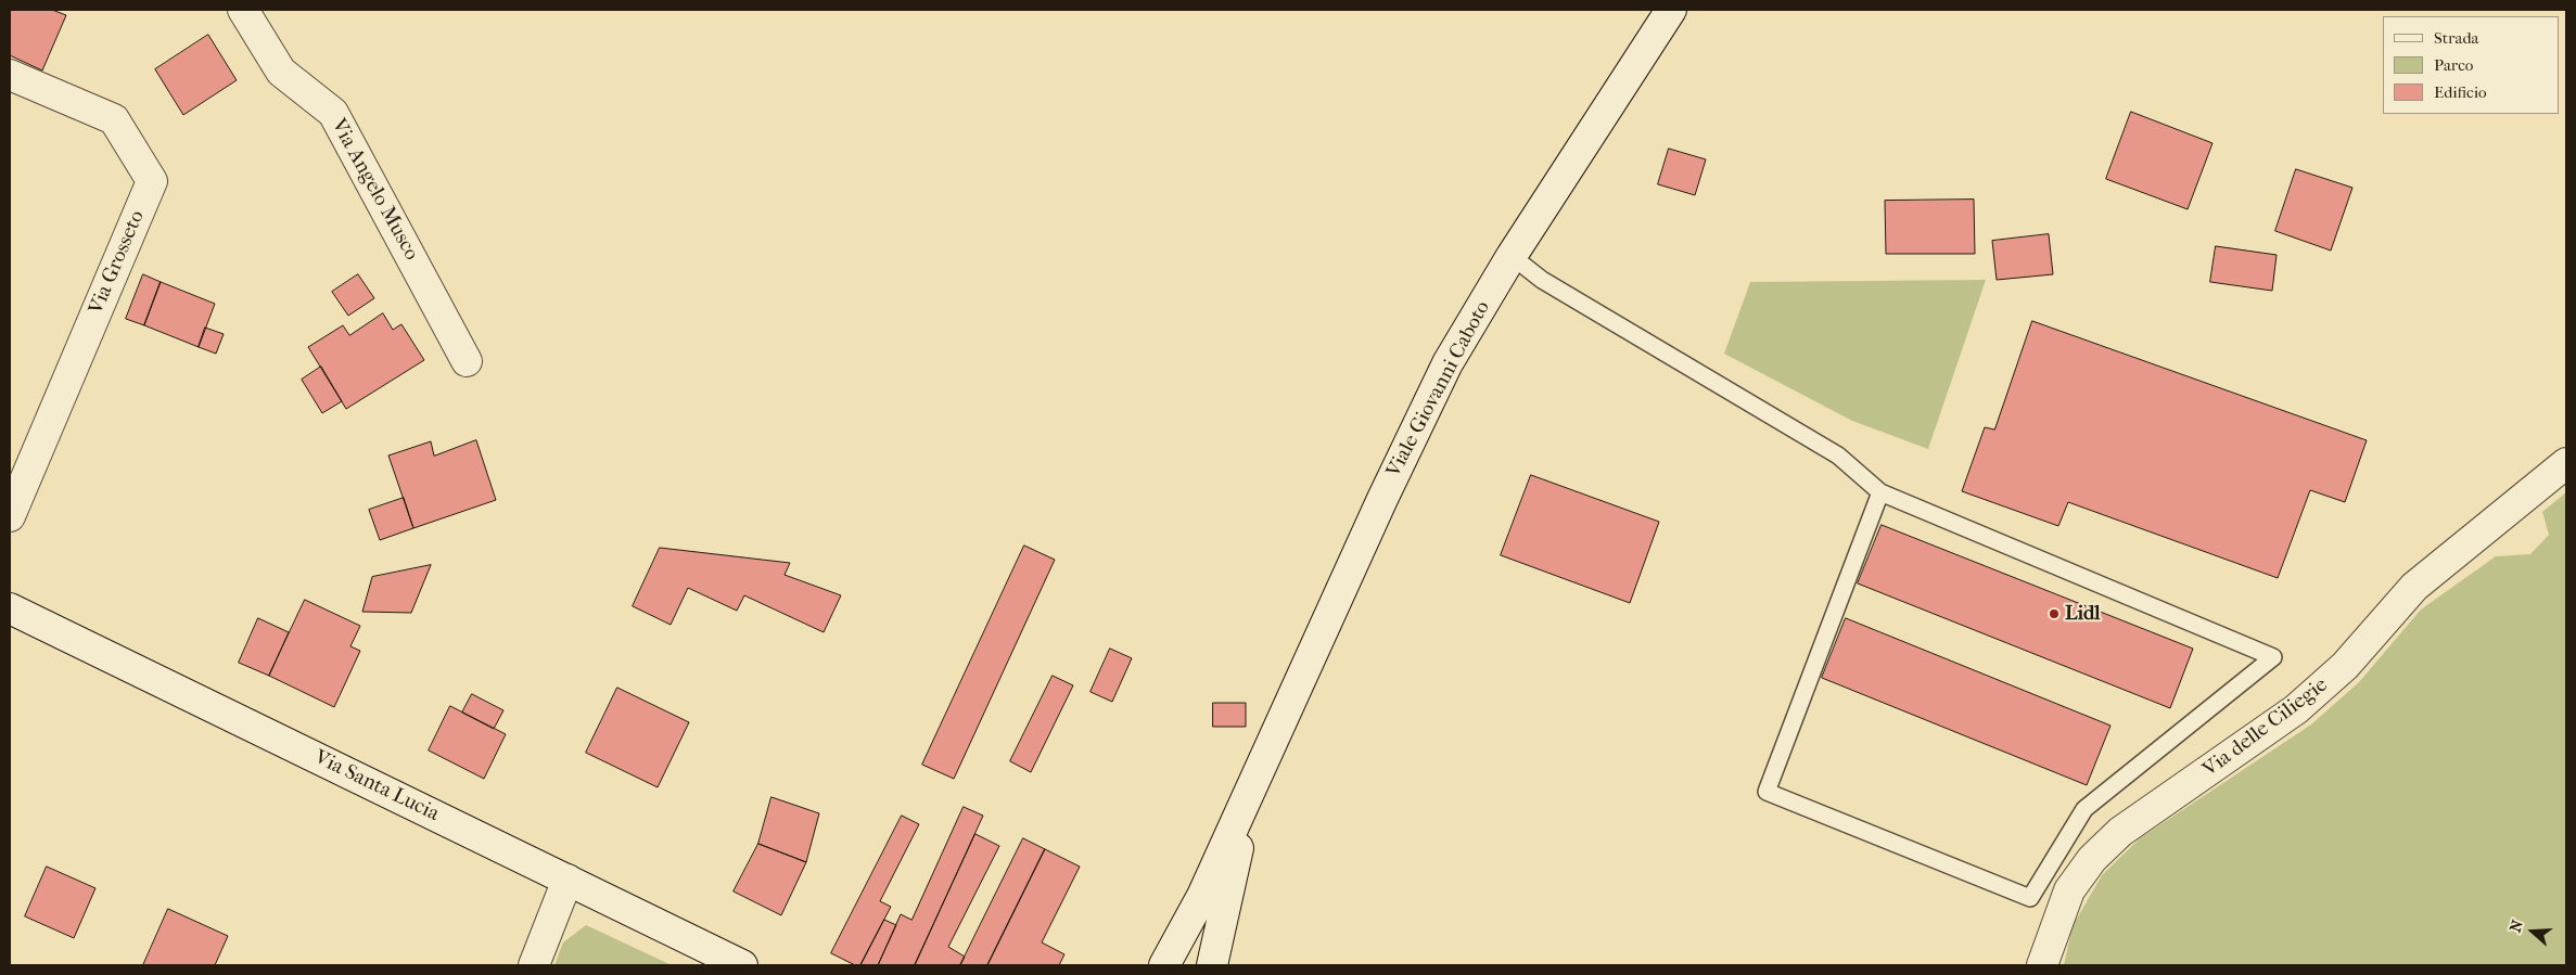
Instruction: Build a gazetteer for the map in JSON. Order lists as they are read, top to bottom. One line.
{"streets":{"main road":["Via Angelo Musco","Via Grosseto","Viale Giovanni Caboto","Via delle Ciliegie","Via Santa Lucia"]},"places":["Lidl"],"legend":["Strada","Parco","Edificio"],"north":"left"}
